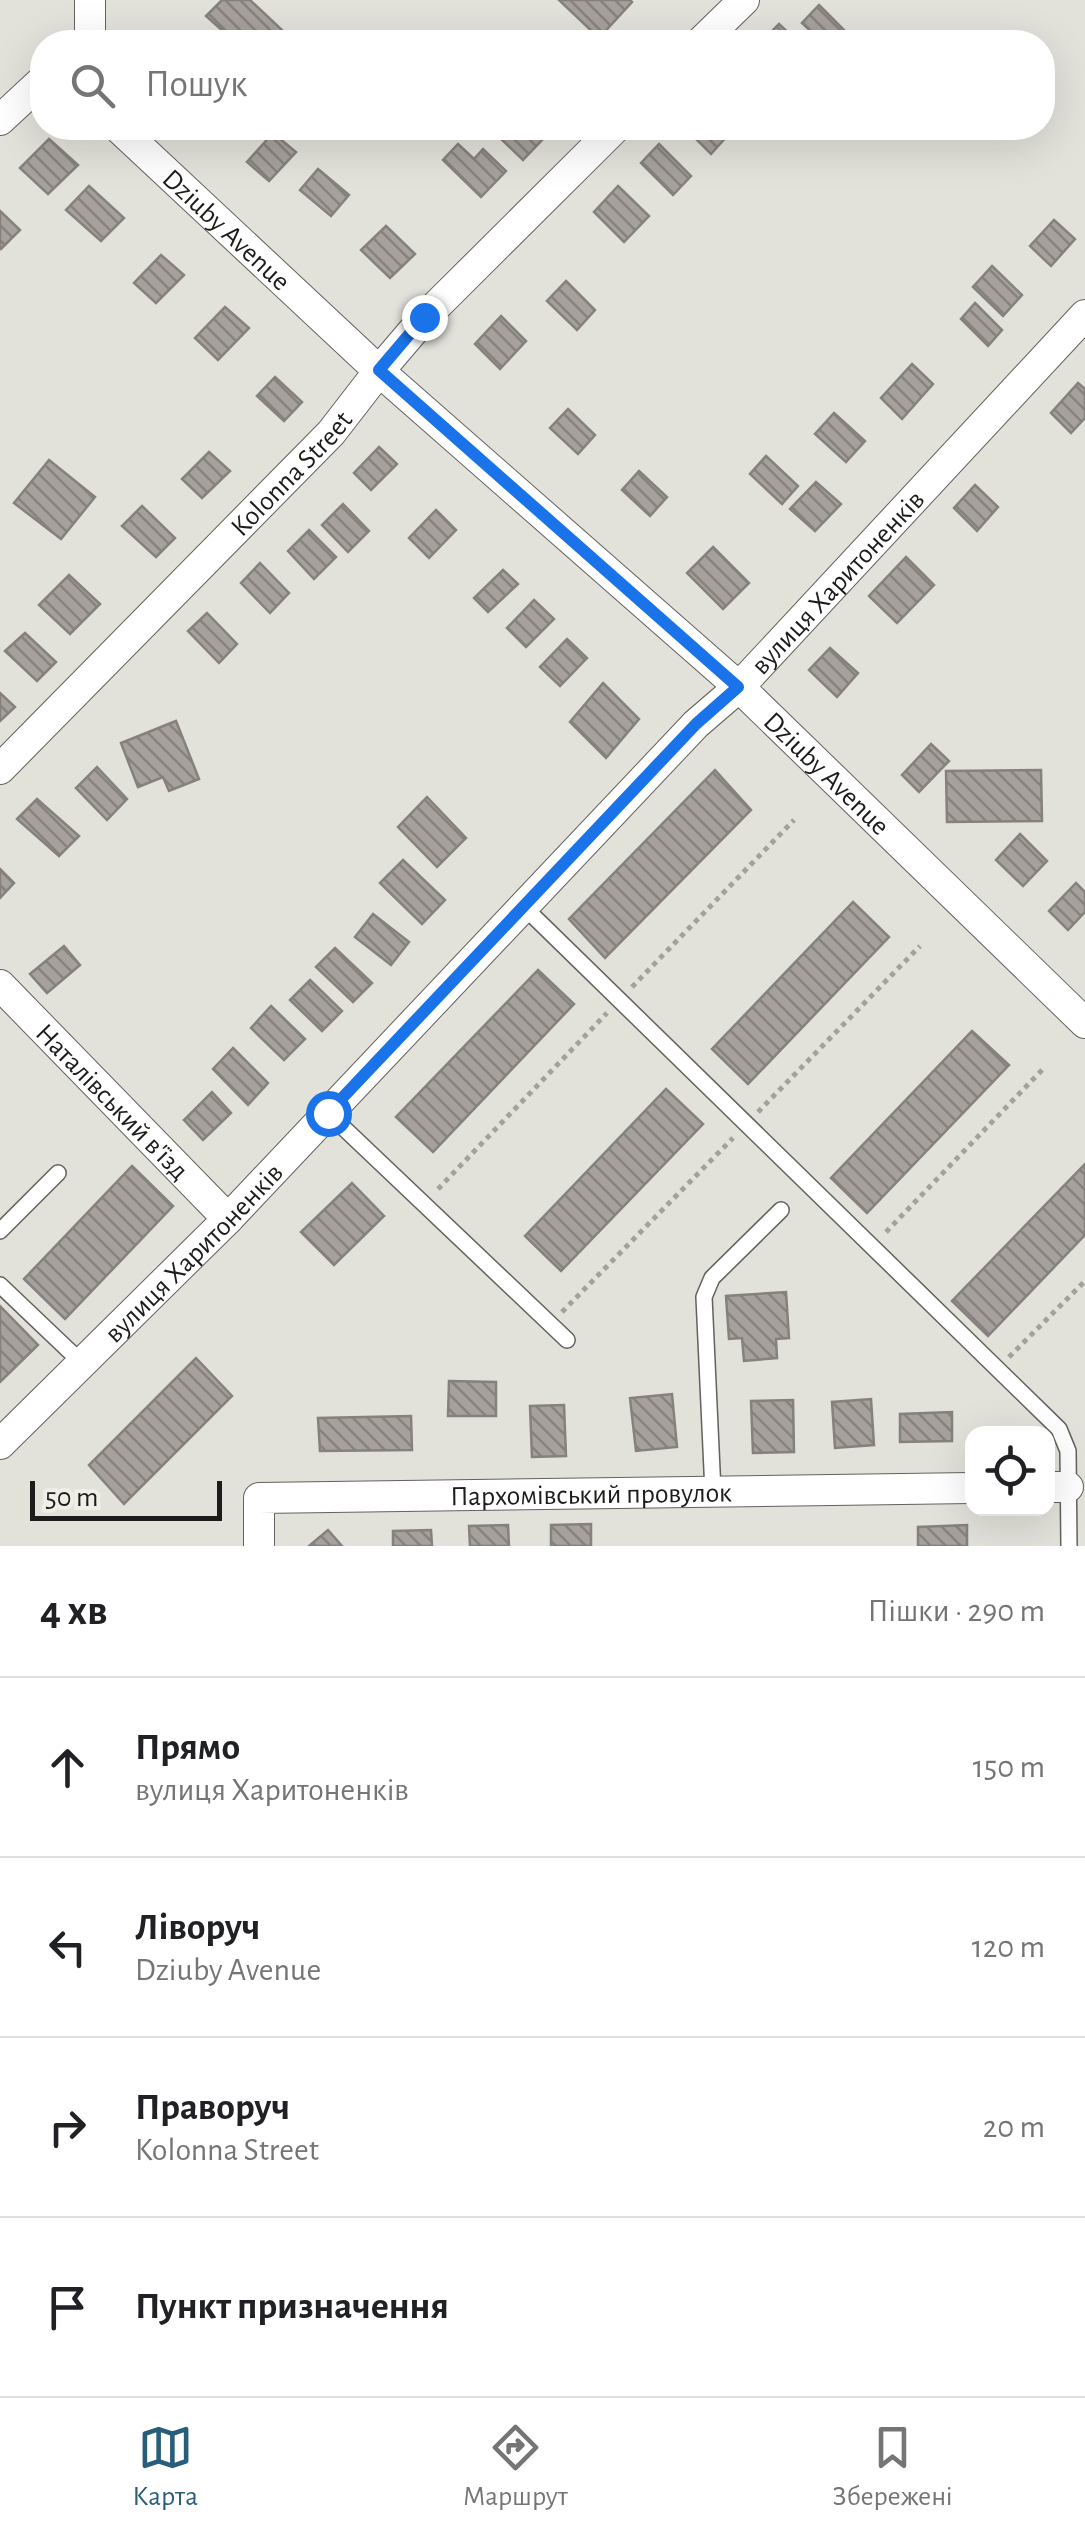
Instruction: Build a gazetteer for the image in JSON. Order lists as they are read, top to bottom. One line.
{"streets":{"street":["Dziuby Avenue","Kolonna Street","вулиця Харитоненків","Наталівський в'їзд","Пархомівський провулок"]},"crossings":[["Dziuby Avenue","Kolonna Street"],["Dziuby Avenue","вулиця Харитоненків"],["вулиця Харитоненків","Наталівський в'їзд"]],"scale_bar":"50 m","page":{"search":"Пошук","scale":"50 m","heading":["4 хв","Пішки · 290 m"],"list":[["Прямо","вулиця Харитоненків","150 m"],["Ліворуч","Dziuby Avenue","120 m"],["Праворуч","Kolonna Street","20 m"],"Пункт призначення"],"nav":["Карта","Маршрут","Збережені"]}}
